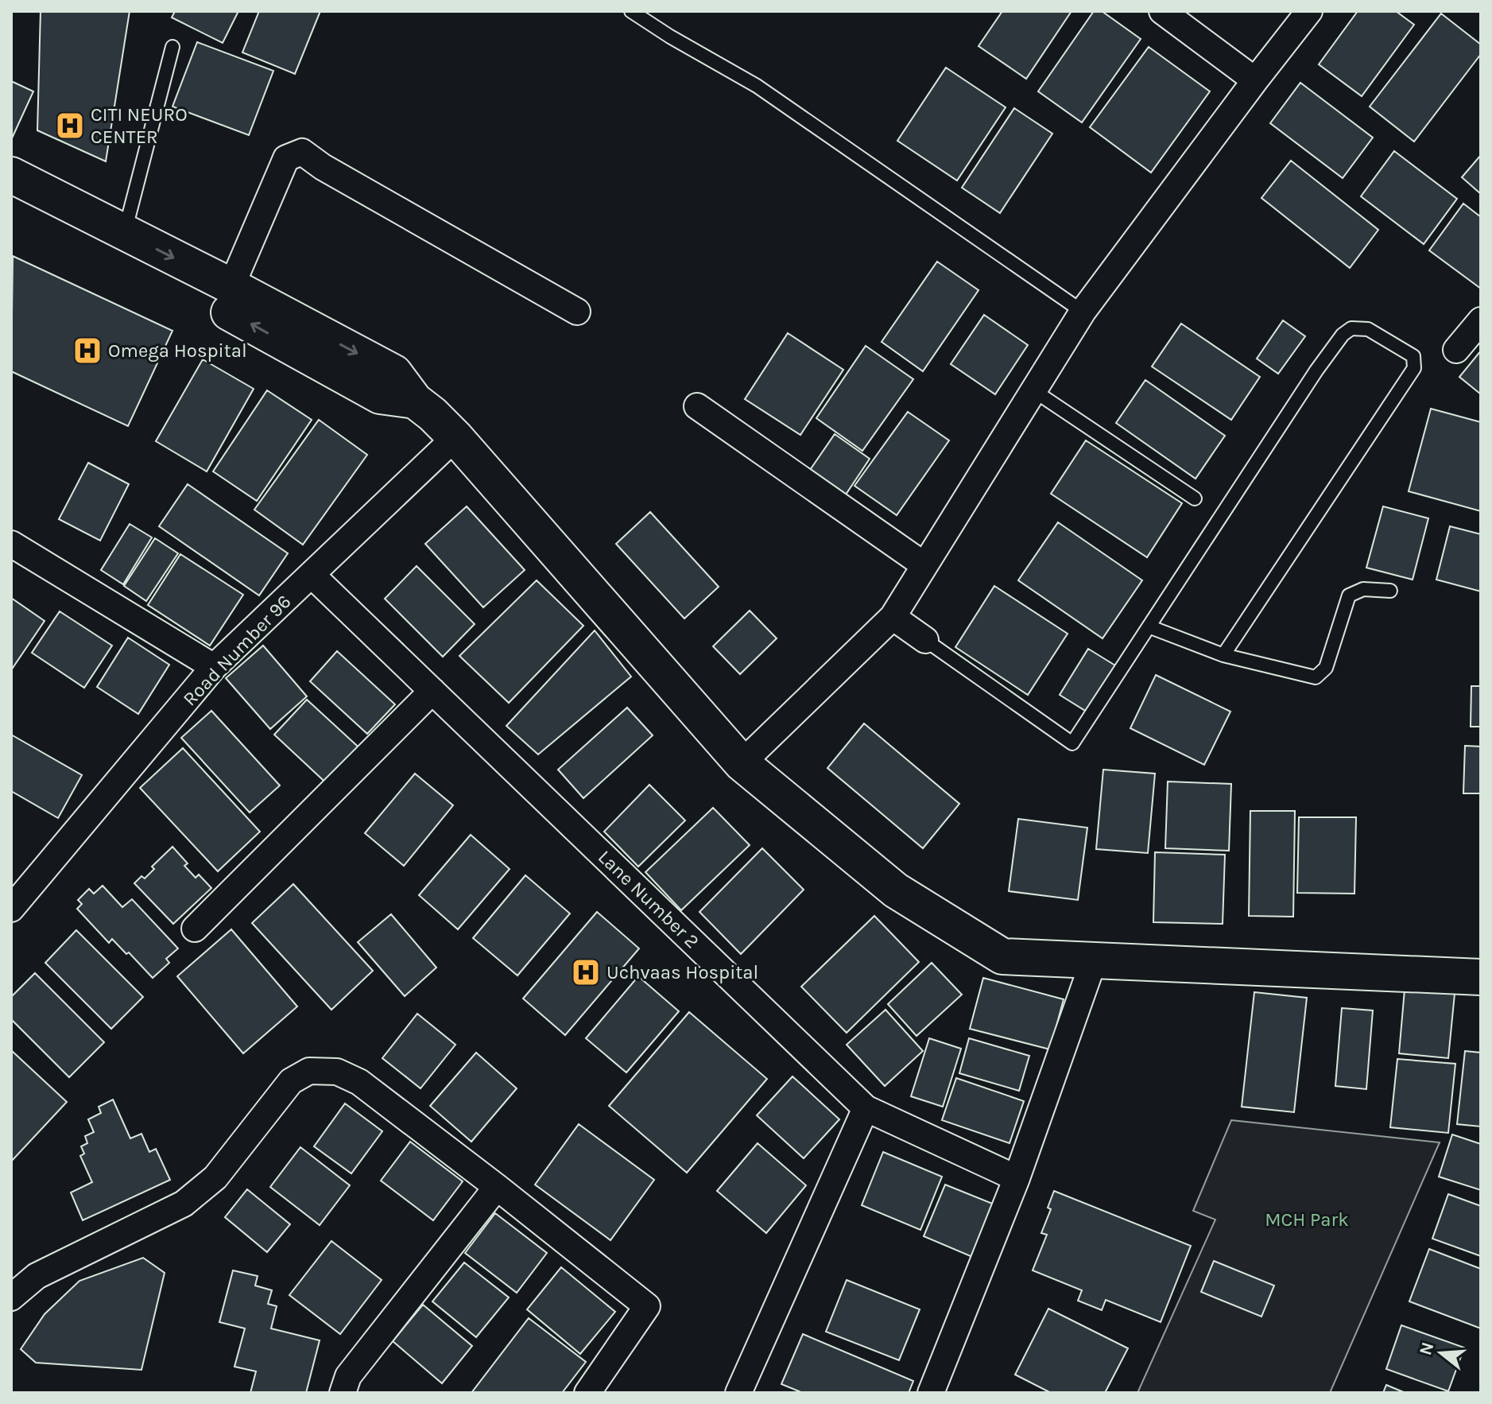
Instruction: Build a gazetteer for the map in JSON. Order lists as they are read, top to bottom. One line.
{"streets":{"street":["Road Number 96","Lane Number 2"]},"crossings":[["Road Number 96","Lane Number 2"]],"parks":["MCH Park"],"places":{"hospital":["CITI NEURO CENTER","Omega Hospital","Uchvaas Hospital"]},"north":"left"}
